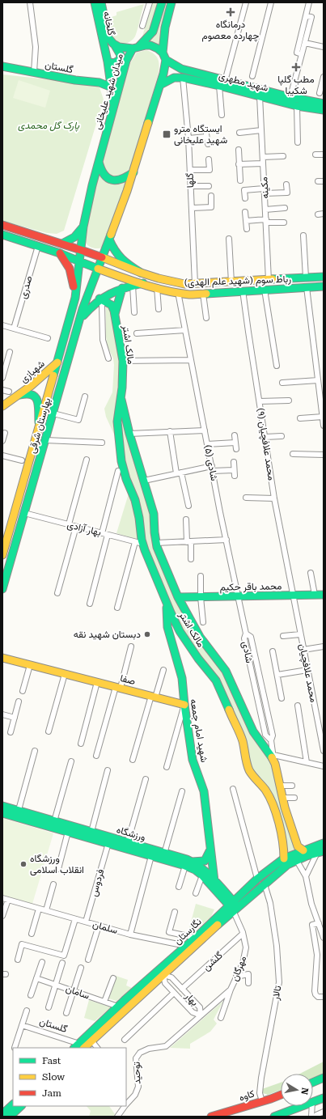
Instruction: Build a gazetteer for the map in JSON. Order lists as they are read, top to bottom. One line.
{"streets":{"main road":["گلخانه","گلستان","شهید مطهری","میدان شهید علیخانی","رباط سوم (شهید علم الهدی)","مالک اشتر","شهبازی","بهارستان شرقی","محمد باقر حکیم","صفا","شهید امام جمعه","ورزشگاه","نگارستان","کاوه"],"street":["گلها","مکینه","صدری","محمد علافچیان (۹)","شادی (۵)","بهار آزادی","شادی","محمد علافچیان","فردوس","سلمان","گلشن","مهرگان","سامان","تالار","بهار","توحید"]},"crossings":[["گلخانه","گلستان"],["گلخانه","میدان شهید علیخانی"],["گلستان","نگارستان"],["شهید مطهری","گلها"],["شهید مطهری","مکینه"],["میدان شهید علیخانی","بهارستان شرقی"],["گلها","رباط سوم (شهید علم الهدی)"],["مکینه","رباط سوم (شهید علم الهدی)"],["رباط سوم (شهید علم الهدی)","بهارستان شرقی"],["رباط سوم (شهید علم الهدی)","محمد علافچیان (۹)"],["رباط سوم (شهید علم الهدی)","شادی (۵)"],["مالک اشتر","بهار آزادی"],["مالک اشتر","محمد باقر حکیم"],["مالک اشتر","شادی"],["مالک اشتر","شهید امام جمعه"],["مالک اشتر","نگارستان"],["شهبازی","بهارستان شرقی"],["بهارستان شرقی","بهار آزادی"],["محمد علافچیان (۹)","محمد باقر حکیم"],["محمد علافچیان (۹)","محمد علافچیان"],["شادی (۵)","محمد باقر حکیم"],["شادی (۵)","شادی"],["محمد باقر حکیم","محمد علافچیان"],["صفا","شهید امام جمعه"],["شهید امام جمعه","ورزشگاه"],["ورزشگاه","فردوس"],["ورزشگاه","سلمان"],["ورزشگاه","نگارستان"],["ورزشگاه","مهرگان"],["فردوس","سلمان"],["نگارستان","مهرگان"],["نگارستان","سامان"],["نگارستان","تالار"],["نگارستان","بهار"],["گلشن","مهرگان"],["گلشن","بهار"],["مهرگان","بهار"],["مهرگان","توحید"],["تالار","کاوه"],["بهار","توحید"]],"parks":["پارک گل محمدی"],"places":{"health":["درمانگاه چهارده معصوم","مطب گلپا شکیبا"],"transit":["ایستگاه مترو شهید علیخانی"],"other":["دبستان شهید نقه","ورزشگاه انقلاب اسلامی"]},"legend":["Fast","Slow","Jam"],"north":"right"}
